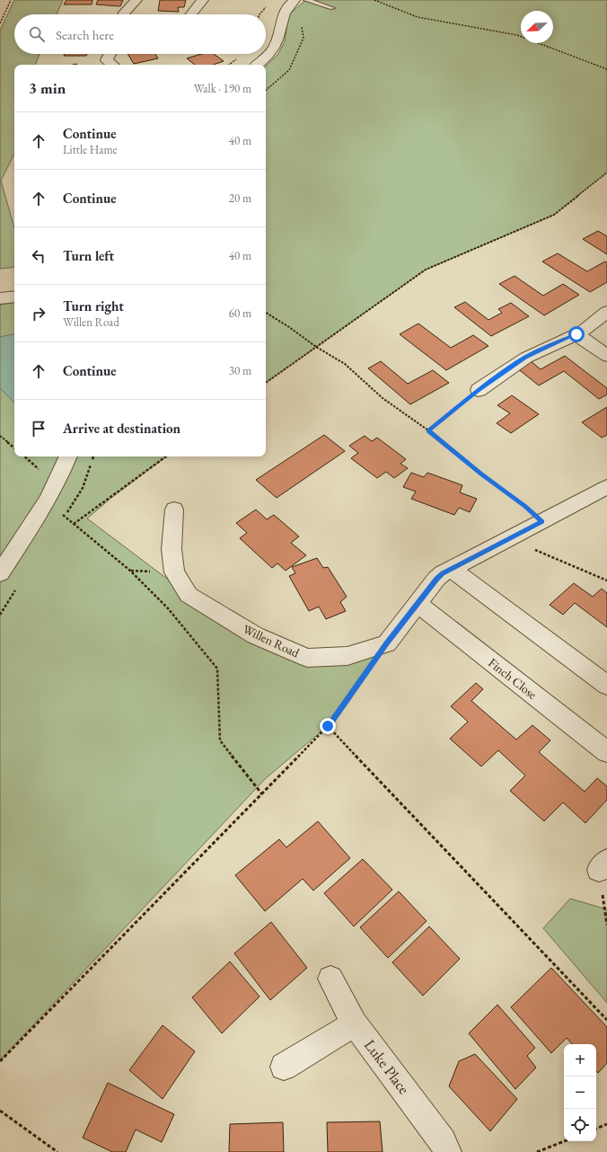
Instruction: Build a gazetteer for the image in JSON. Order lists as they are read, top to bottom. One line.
{"streets":{"street":["Willen Road","Finch Close","Luke Place"]},"north":"bottom left","page":{"search":"Search here","heading":["3 min","Walk · 190 m"],"list":[["Continue","Little Hame","40 m"],["Continue","20 m"],["Turn left","40 m"],["Turn right","Willen Road","60 m"],["Continue","30 m"],"Arrive at destination"],"map_buttons":["+","−"]}}
